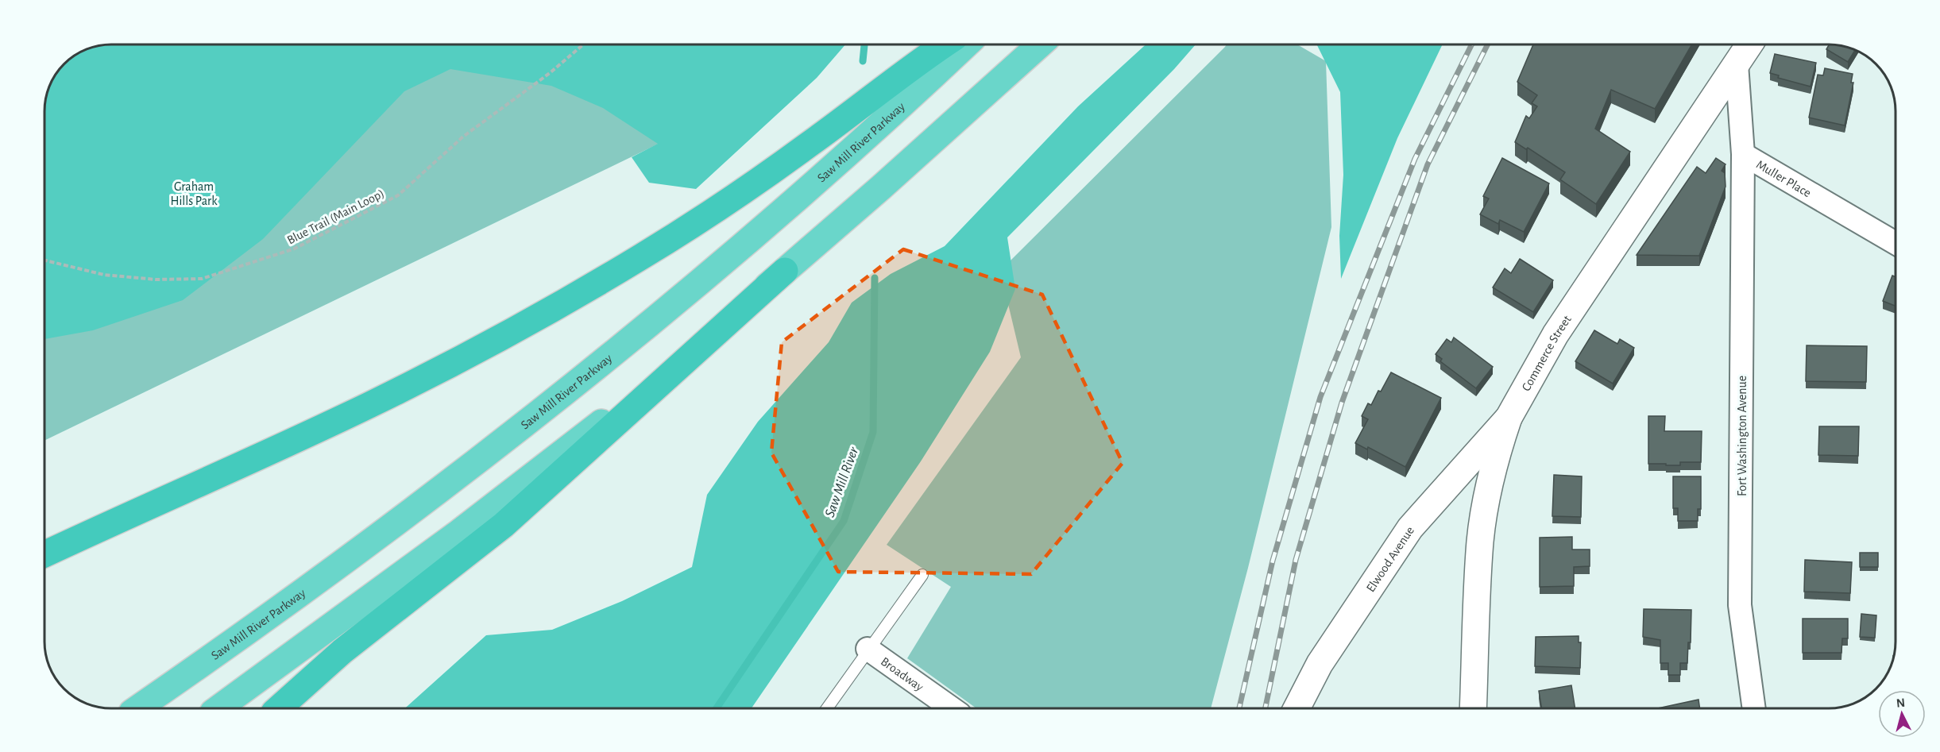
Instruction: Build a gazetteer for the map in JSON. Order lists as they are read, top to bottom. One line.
{"streets":{"highway":["Saw Mill River Parkway"],"main road":["Commerce Street","Elwood Avenue"],"street":["Muller Place","Fort Washington Avenue","Broadway"],"path":["Blue Trail (Main Loop)"]},"crossings":[["Muller Place","Commerce Street"],["Muller Place","Fort Washington Avenue"],["Commerce Street","Elwood Avenue"]],"water":["Saw Mill River"],"parks":["Graham Hills Park"],"north":"top"}
